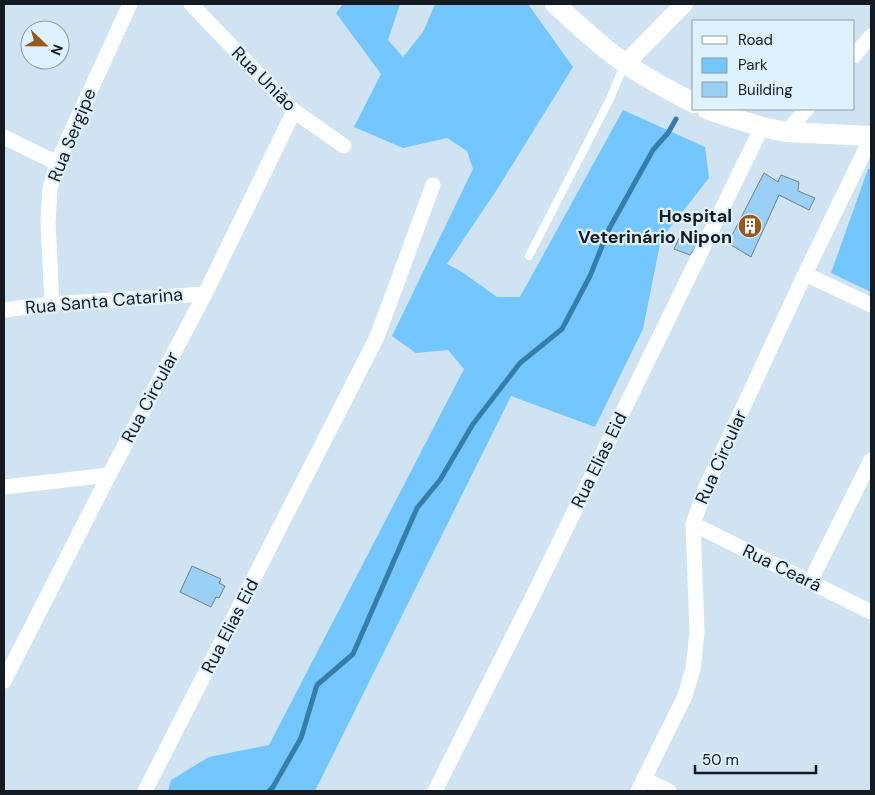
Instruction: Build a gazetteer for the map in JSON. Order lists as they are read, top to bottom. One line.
{"streets":{"street":["Rua União","Rua Sergipe","Rua Santa Catarina","Rua Circular","Rua Elias Eid","Rua Ceará"]},"crossings":[["Rua União","Rua Circular"],["Rua Sergipe","Rua Santa Catarina"],["Rua Santa Catarina","Rua Circular"],["Rua Circular","Rua Ceará"]],"places":{"building":["Hospital Veterinário Nipon"]},"legend":["Road","Park","Building"],"scale_bar":"50 m","north":"right"}
